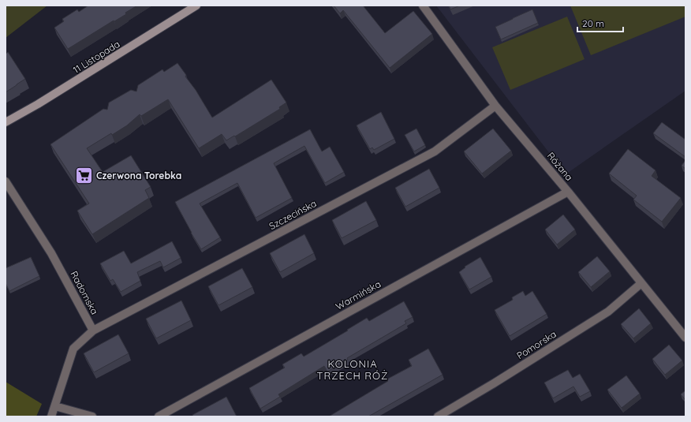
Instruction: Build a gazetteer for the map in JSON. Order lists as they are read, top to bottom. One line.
{"streets":{"main road":["11 Listopada"],"street":["Różana","Szczecińska","Radomska","Warmińska","Pomorska"]},"crossings":[["Różana","Szczecińska"],["Różana","Warmińska"],["Różana","Pomorska"],["Szczecińska","Radomska"]],"districts":["KOLONIA TRZECH RÓŻ"],"places":{"supermarket":["Czerwona Torebka"]},"scale_bar":"20 m"}
